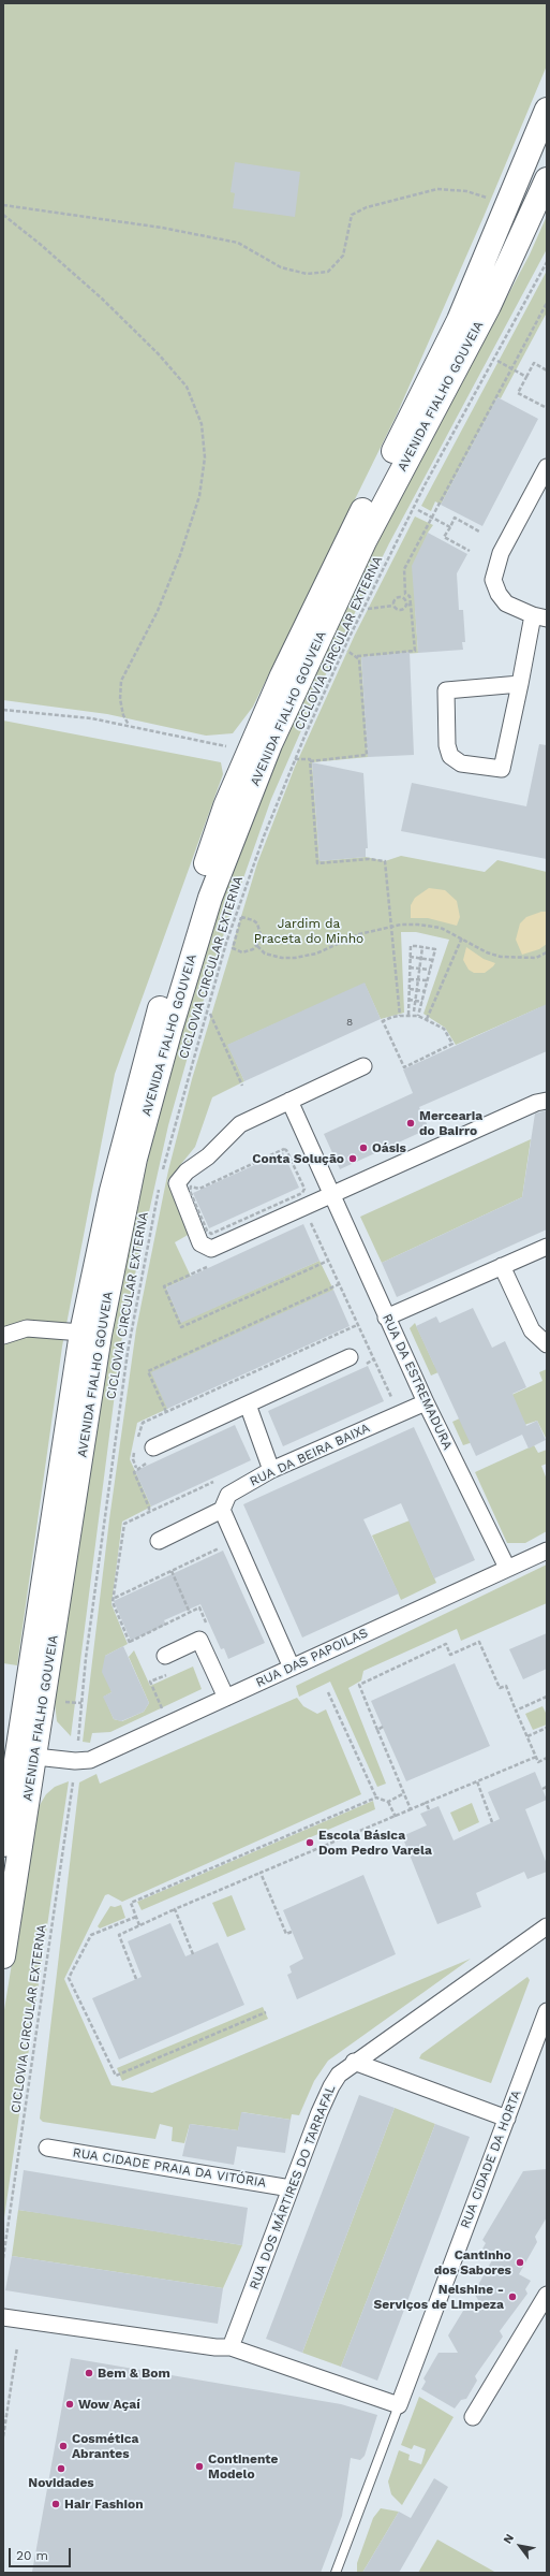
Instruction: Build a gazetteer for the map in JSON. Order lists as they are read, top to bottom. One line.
{"streets":{"main road":["AVENIDA FIALHO GOUVEIA"],"street":["RUA DA ESTREMADURA","RUA DA BEIRA BAIXA","RUA DAS PAPOILAS","RUA CIDADE DA HORTA","RUA CIDADE PRAIA DA VITÓRIA","RUA DOS MÁRTIRES DO TARRAFAL"],"path":["CICLOVIA CIRCULAR EXTERNA"]},"crossings":[["AVENIDA FIALHO GOUVEIA","RUA DAS PAPOILAS"],["RUA DA ESTREMADURA","RUA DA BEIRA BAIXA"],["RUA DA ESTREMADURA","RUA DAS PAPOILAS"],["RUA CIDADE PRAIA DA VITÓRIA","RUA DOS MÁRTIRES DO TARRAFAL"]],"parks":["Jardim da Praceta do Minho"],"places":["Mercearia do Bairro","Oásis","Conta Solução","Escola Básica Dom Pedro Varela","Cantinho dos Sabores","Nelshine - Serviços de Limpeza","Bem & Bom","Wow Açaí","Cosmética Abrantes","Continente Modelo","Novidades","Hair Fashion"],"house_numbers":["8"],"scale_bar":"20 m","north":"top left"}
